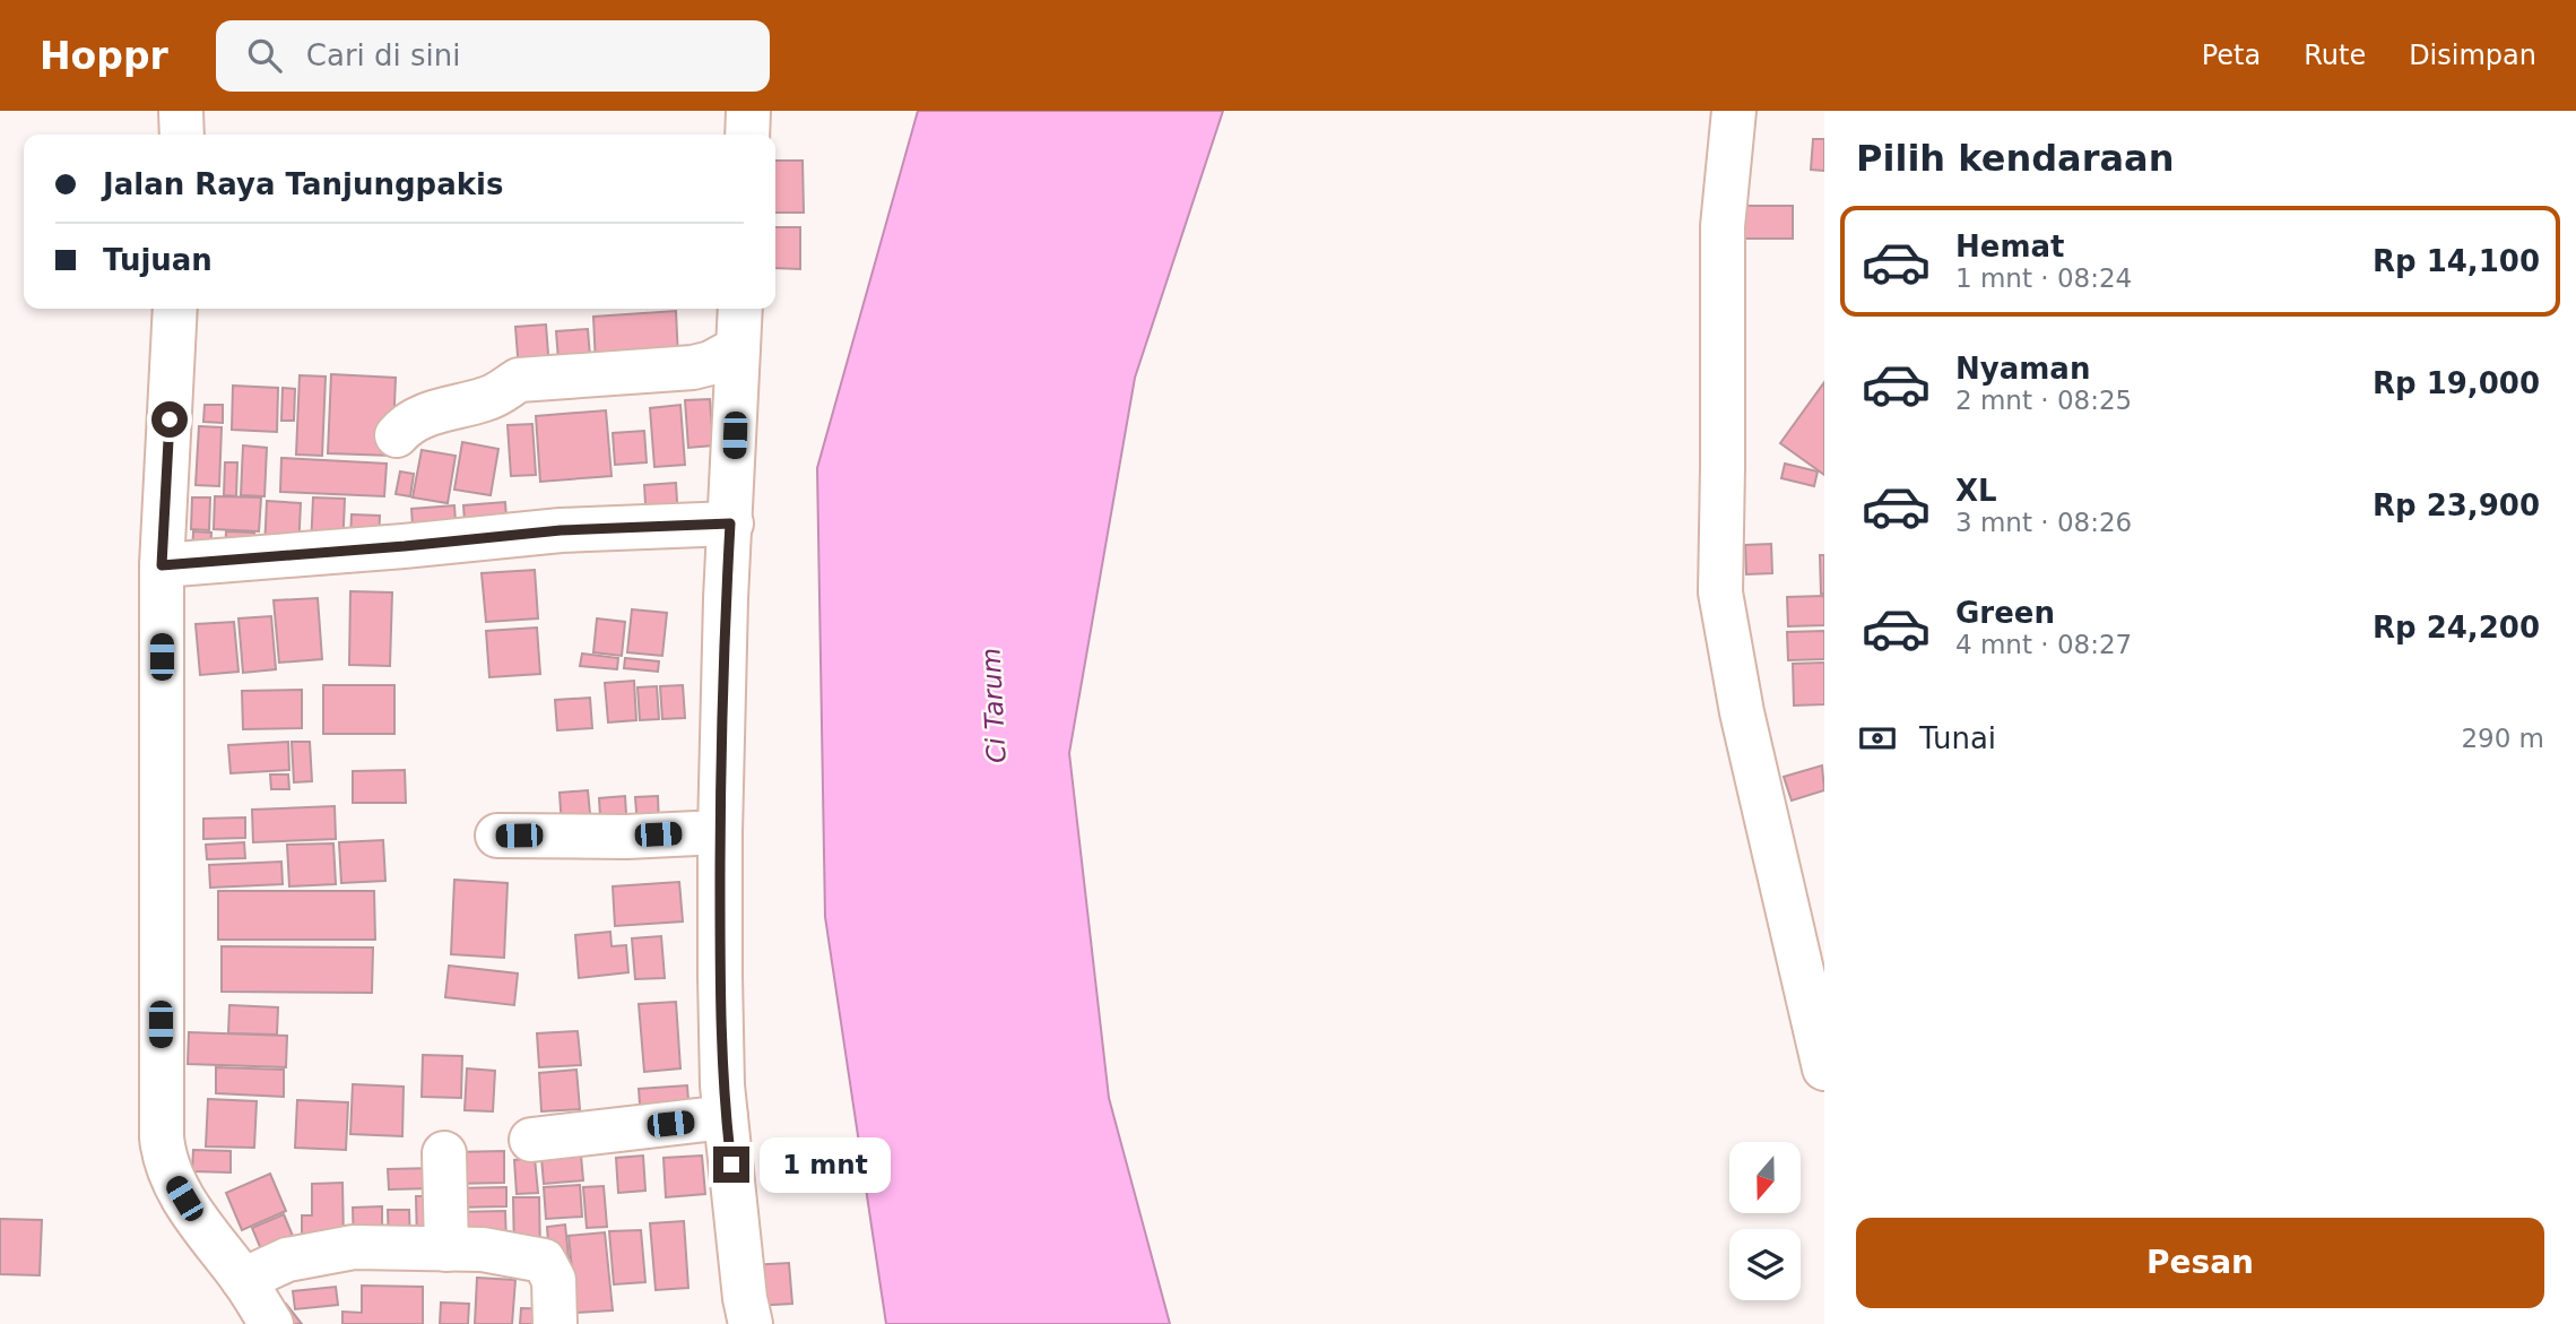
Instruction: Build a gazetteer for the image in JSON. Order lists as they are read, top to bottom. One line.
{"water":["Ci Tarum"],"north":"bottom","page":{"header":"Hoppr","search":"Cari di sini","nav":["Peta","Rute","Disimpan"],"heading":"Pilih kendaraan","banner":["Jalan Raya Tanjungpakis","Tujuan"],"list":[{"name":"Hemat","note":"1 mnt · 08:24","value":"Rp 14,100"},{"name":"Nyaman","note":"2 mnt · 08:25","value":"Rp 19,000"},{"name":"XL","note":"3 mnt · 08:26","value":"Rp 23,900"},{"name":"Green","note":"4 mnt · 08:27","value":"Rp 24,200"}],"pay":["Tunai","290 m"],"bubble":"1 mnt","buttons":"Pesan"}}
